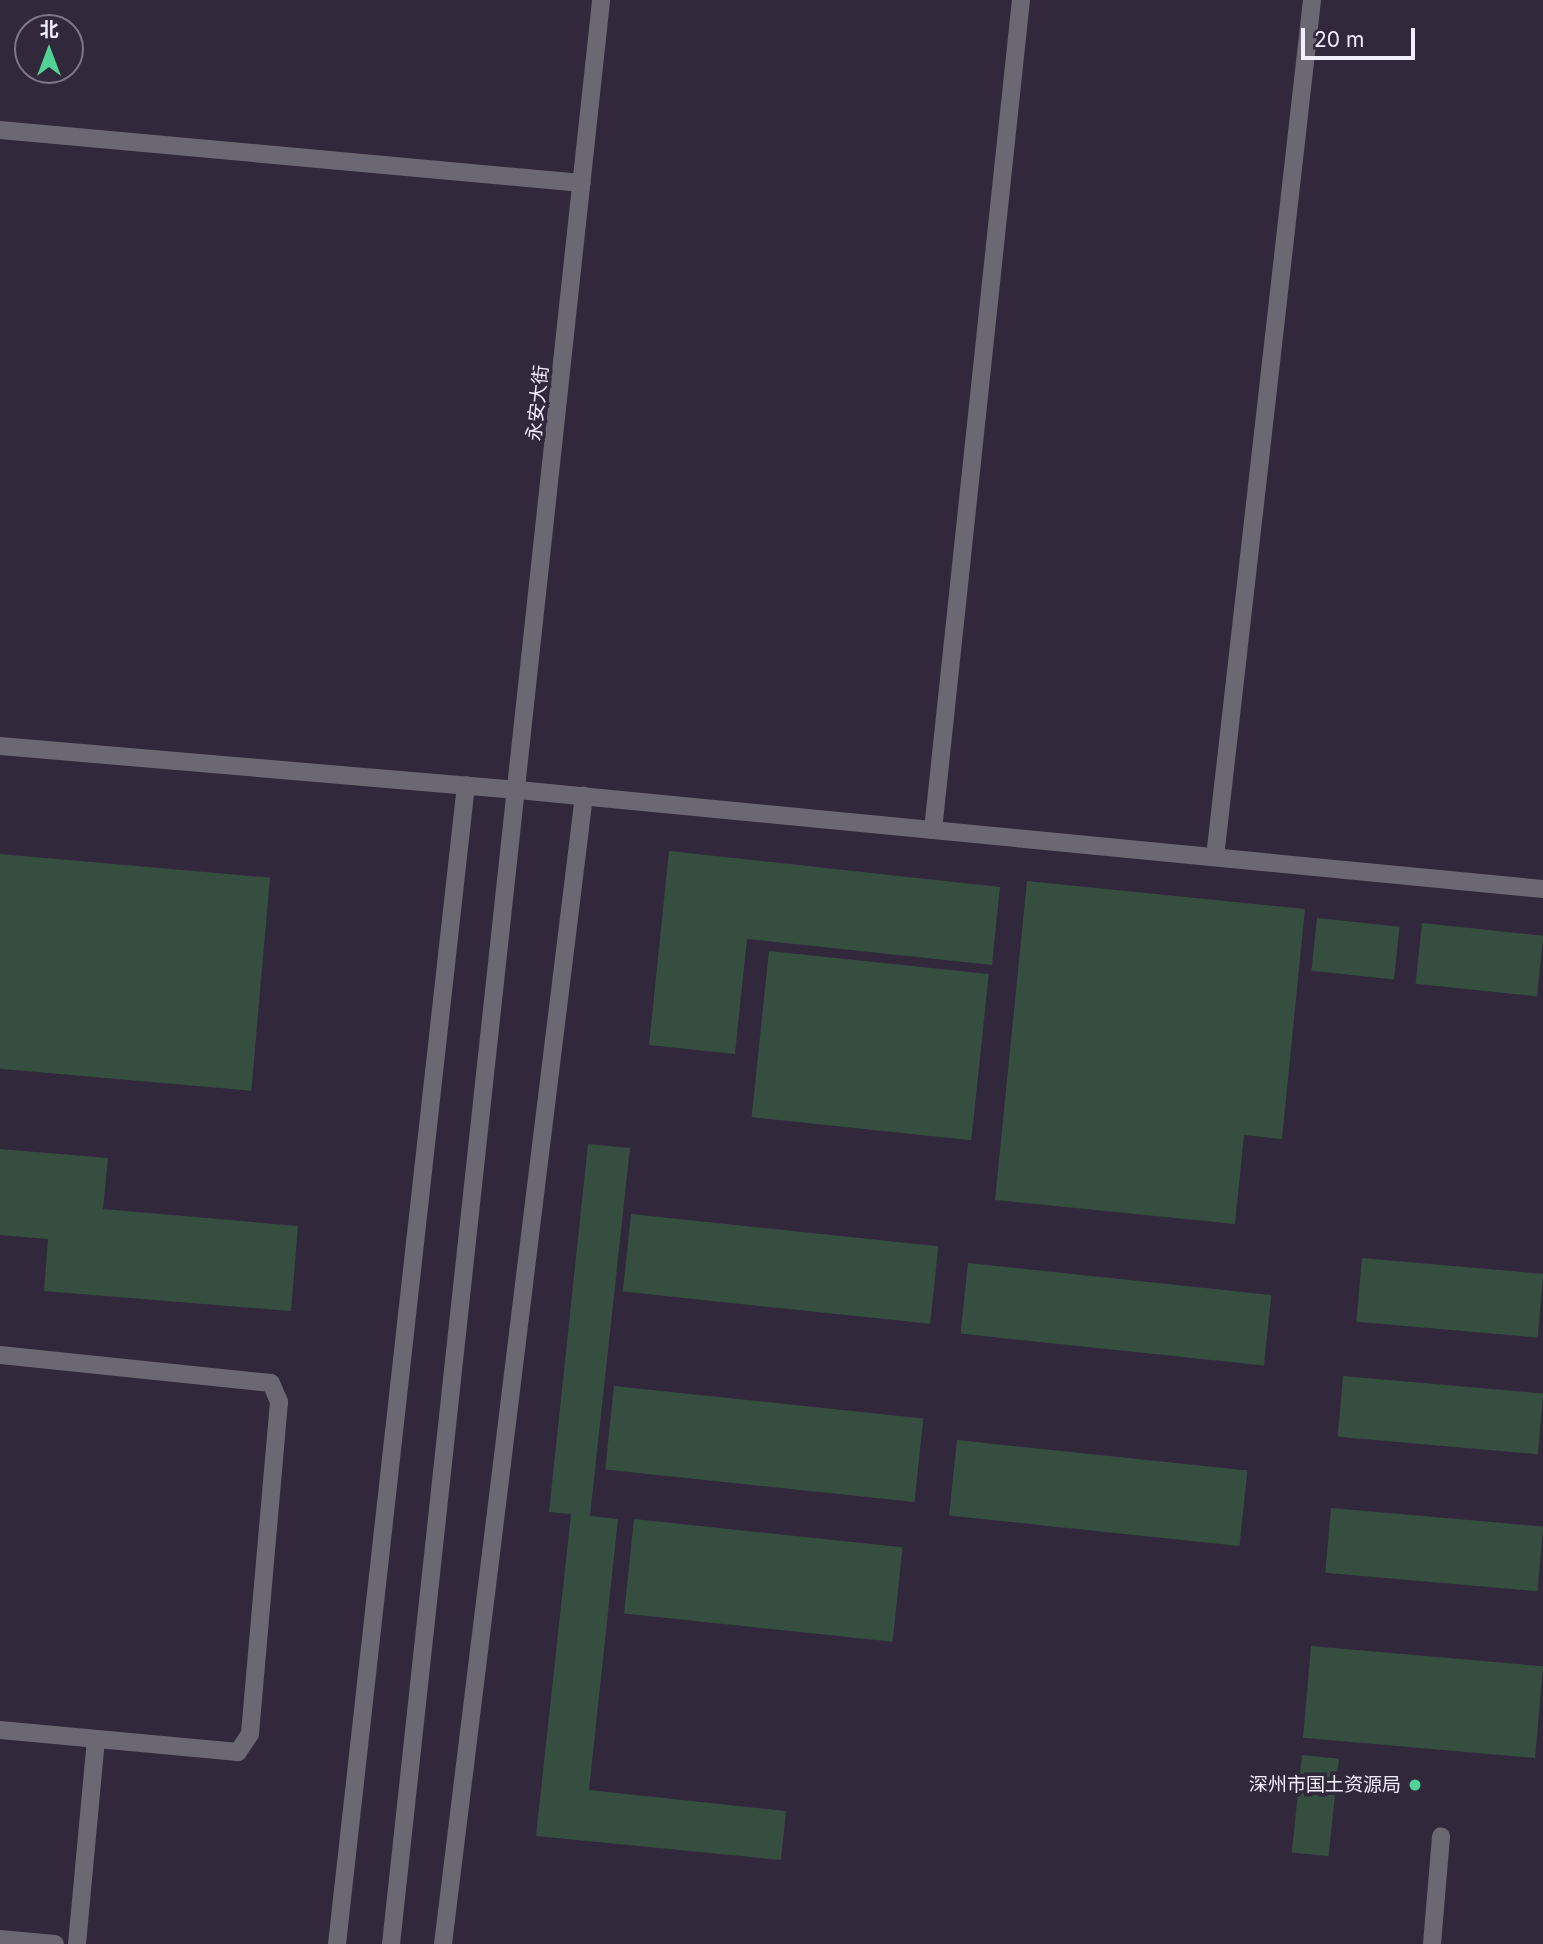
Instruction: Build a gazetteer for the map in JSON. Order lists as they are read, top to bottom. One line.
{"streets":{"street":["永安大街"]},"places":["深州市国土资源局"],"scale_bar":"20 m","north":"top"}
